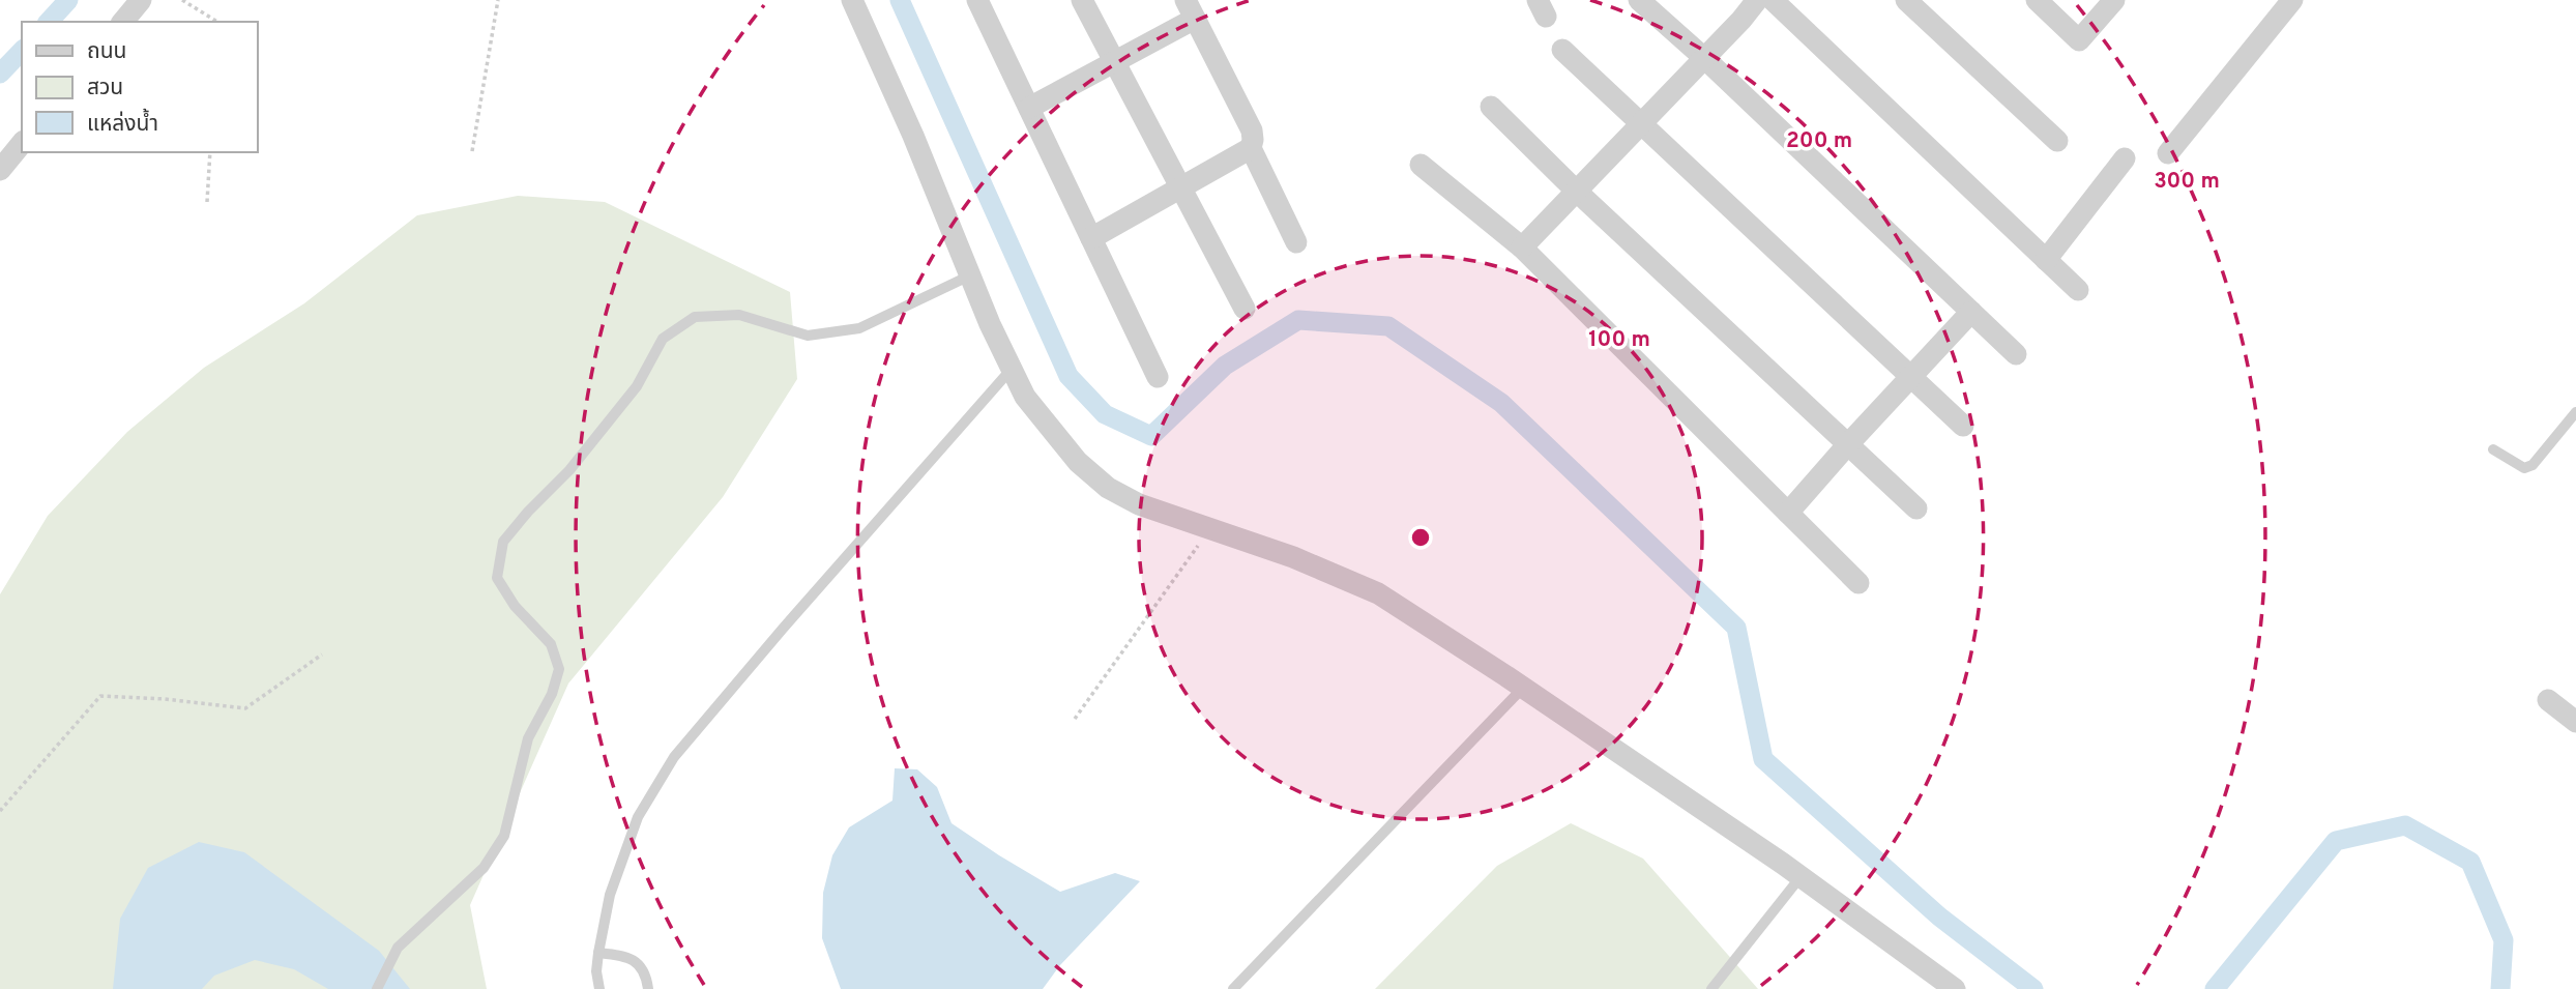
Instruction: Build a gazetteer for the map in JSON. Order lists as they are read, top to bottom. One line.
{"legend":["ถนน","สวน","แหล่งน้ำ"],"rings":["200 m","300 m","100 m"]}
